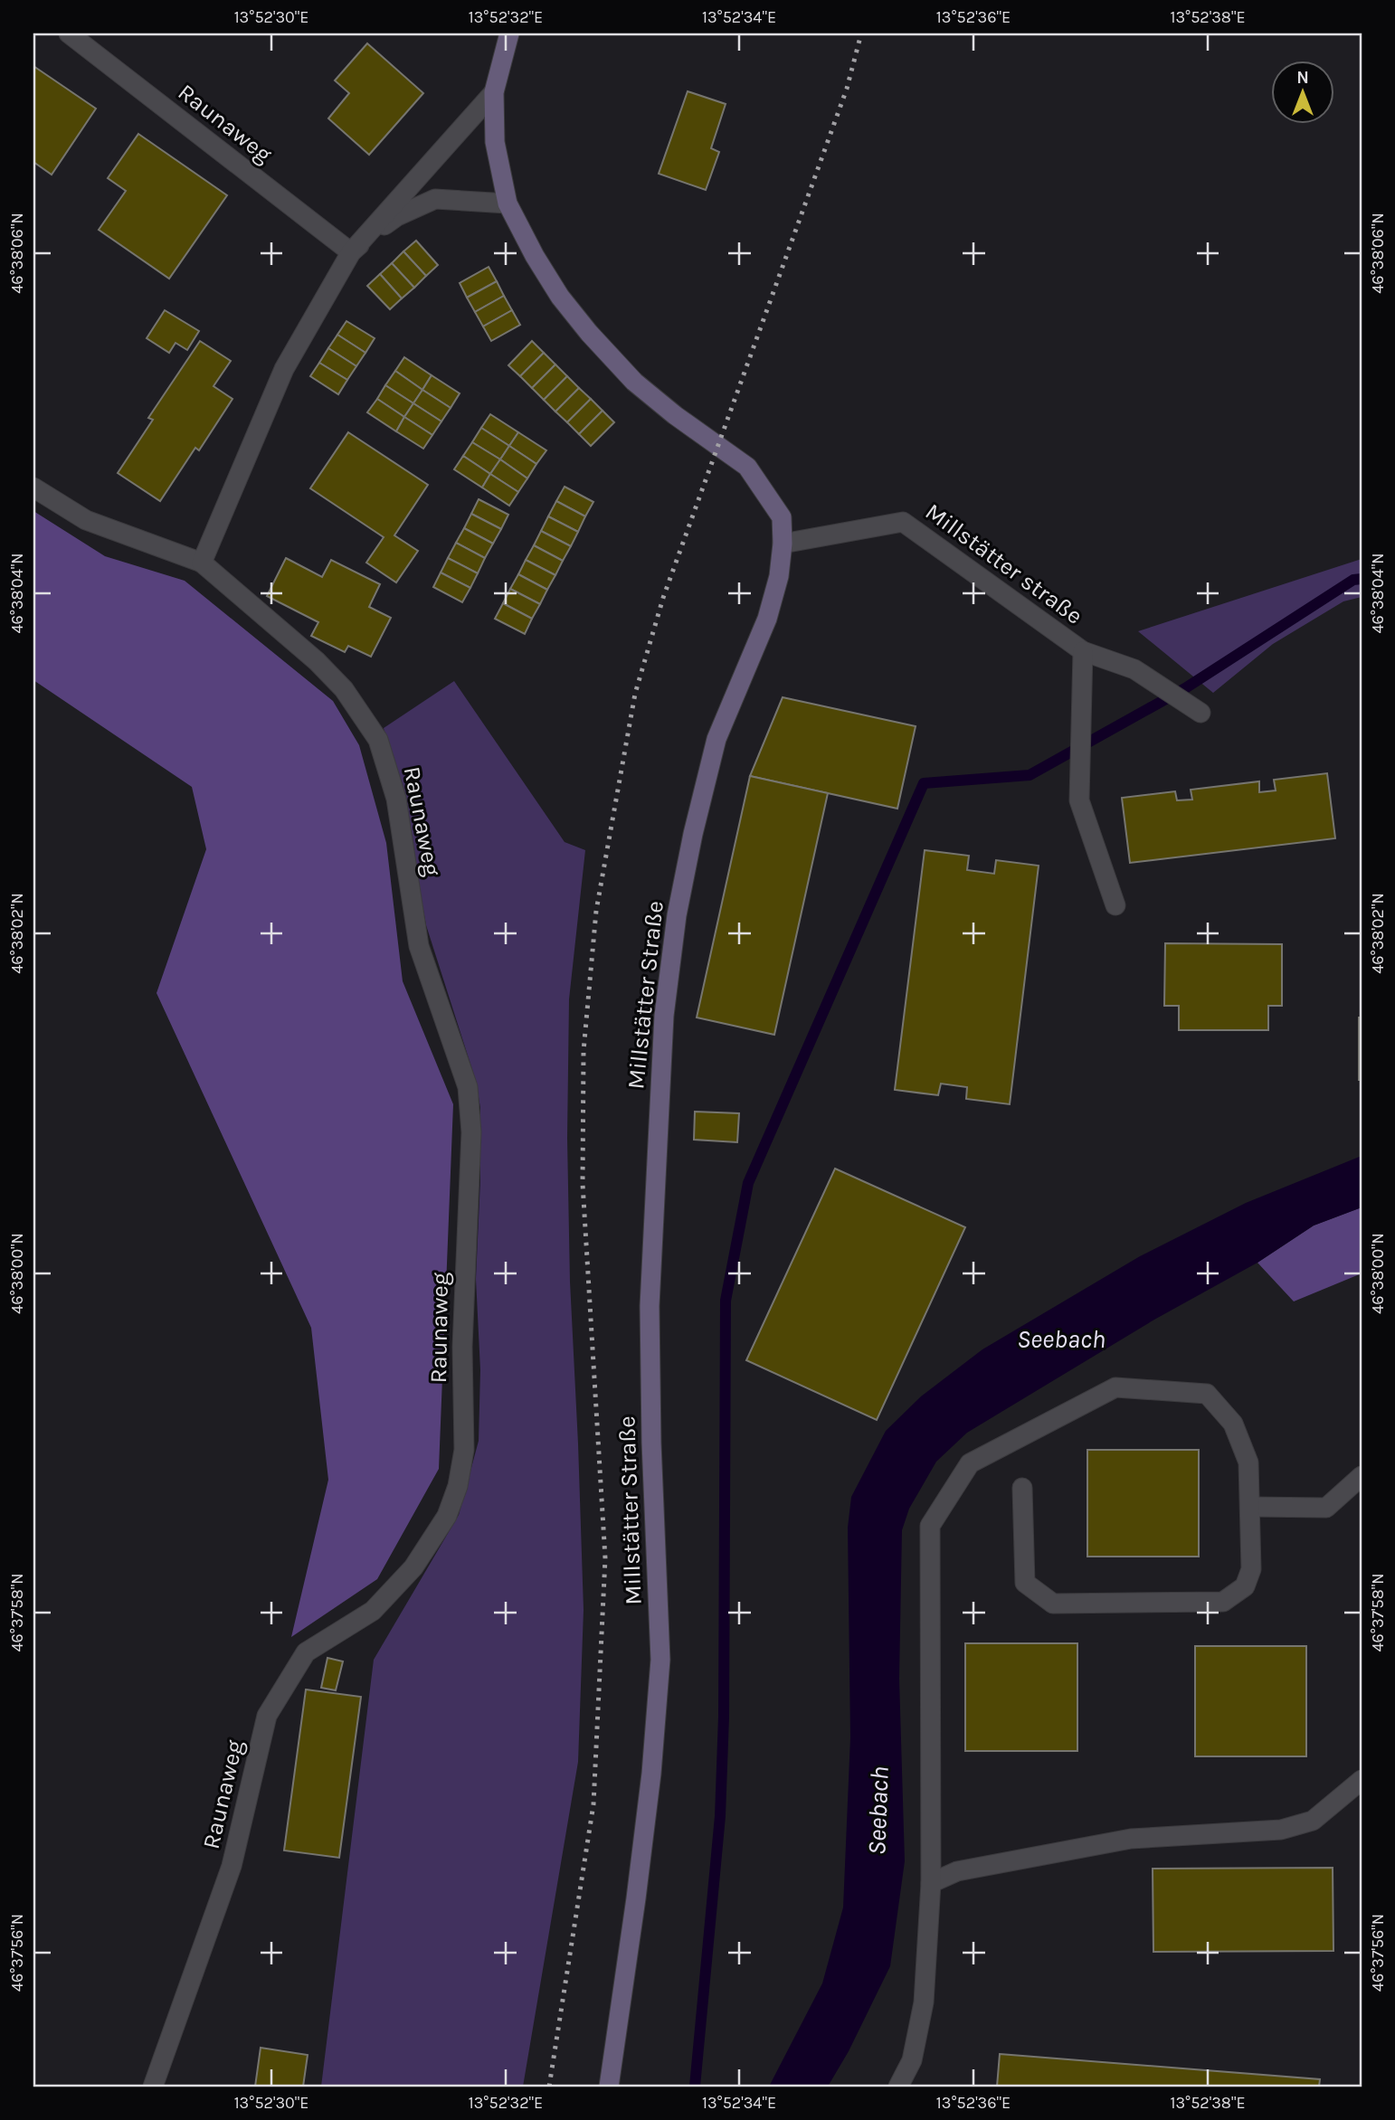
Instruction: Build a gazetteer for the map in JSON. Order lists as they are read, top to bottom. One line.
{"streets":{"street":["Raunaweg","Millstätter straße","Millstätter Straße"]},"crossings":[["Millstätter straße","Millstätter Straße"]],"water":["Seebach"],"north":"top","coordinates":["13°52'30\"E","13°52'32\"E","13°52'34\"E","13°52'36\"E","13°52'38\"E","46°38'06\"N","46°38'04\"N","46°38'02\"N","46°38'00\"N","46°37'58\"N","46°37'56\"N"]}
